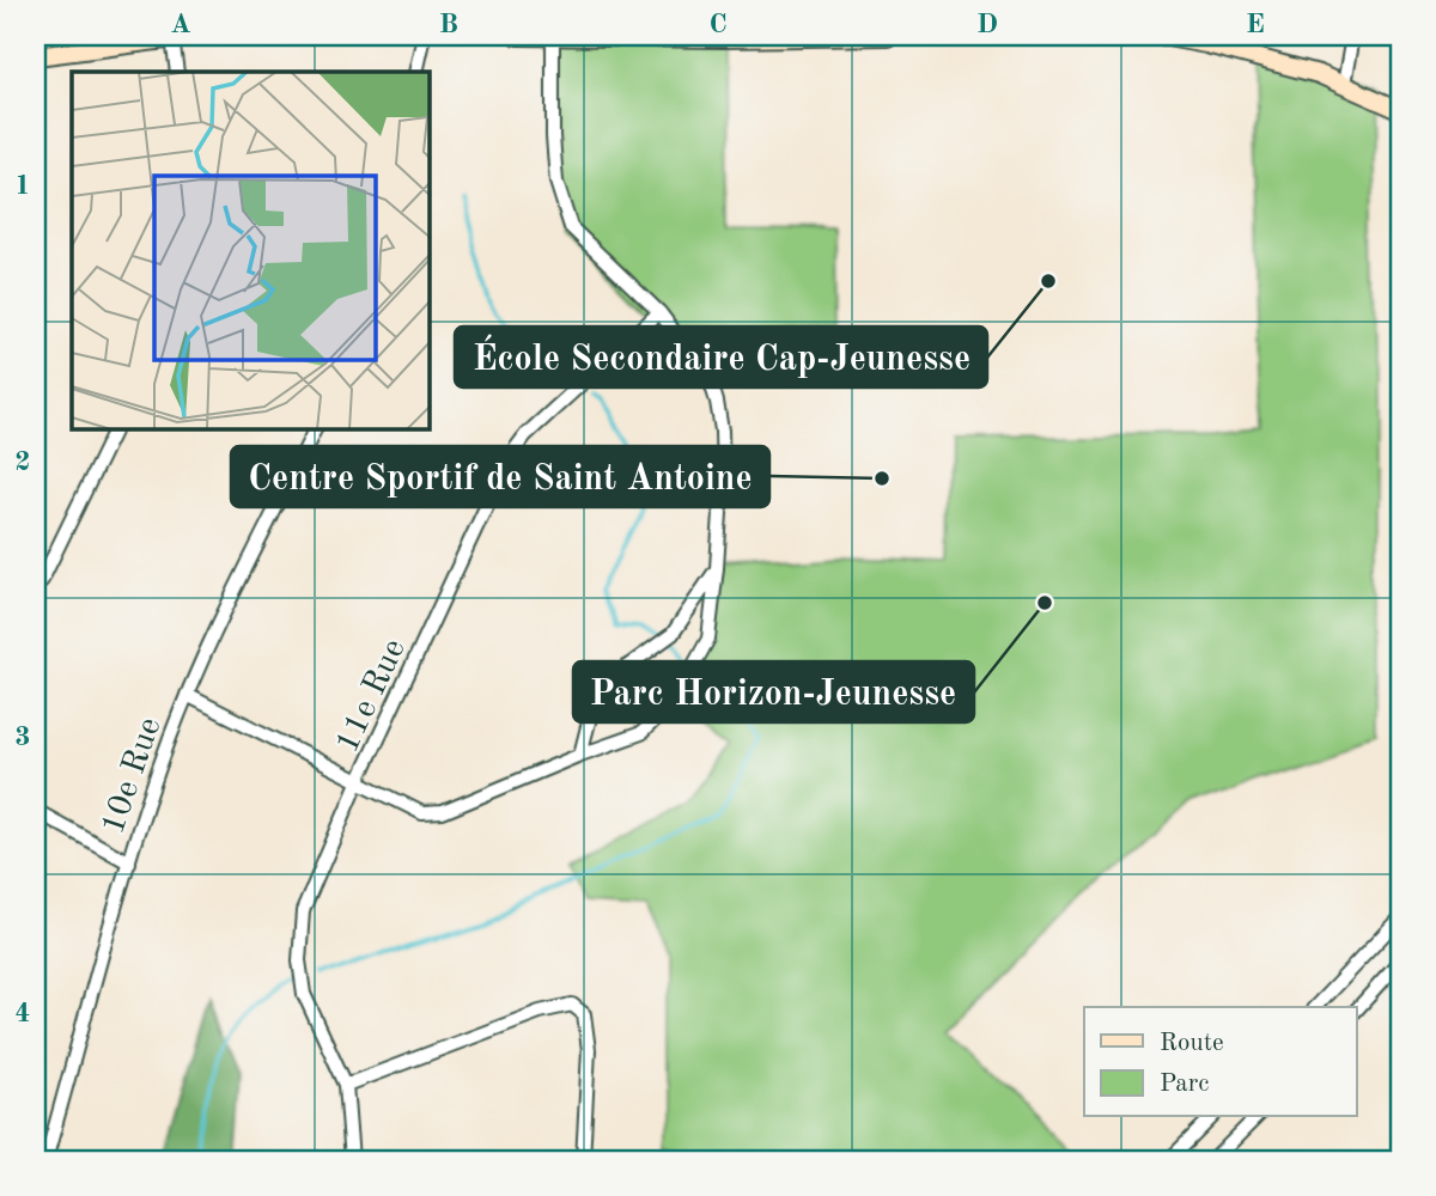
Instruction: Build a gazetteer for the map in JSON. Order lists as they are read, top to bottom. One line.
{"streets":{"street":["11e Rue","10e Rue"]},"places":["École Secondaire Cap-Jeunesse","Centre Sportif de Saint Antoine","Parc Horizon-Jeunesse"],"legend":["Route","Parc"],"grid":{"columns":["A","B","C","D","E"],"rows":["1","2","3","4"]}}
